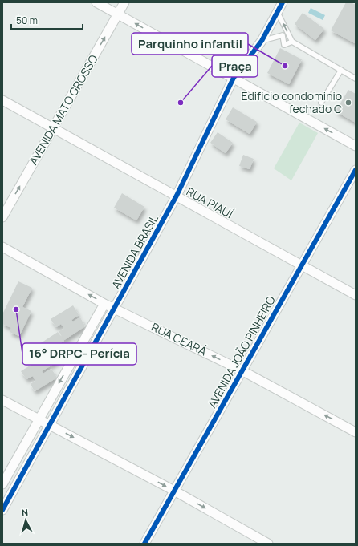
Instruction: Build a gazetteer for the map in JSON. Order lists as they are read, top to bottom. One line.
{"streets":{"street":["AVENIDA MATO GROSSO","RUA PIAUÍ","AVENIDA BRASIL","RUA CEARÁ","AVENIDA JOÃO PINHEIRO"]},"crossings":[["AVENIDA MATO GROSSO","RUA PIAUÍ"],["RUA PIAUÍ","AVENIDA BRASIL"],["RUA PIAUÍ","AVENIDA JOÃO PINHEIRO"],["AVENIDA BRASIL","RUA CEARÁ"],["RUA CEARÁ","AVENIDA JOÃO PINHEIRO"]],"one_way":["AVENIDA MATO GROSSO","RUA CEARÁ"],"places":["Parquinho infantil","Praça","Edificio condominio fechado C","16° DRPC- Perícia"],"scale_bar":"50 m","north":"top"}
